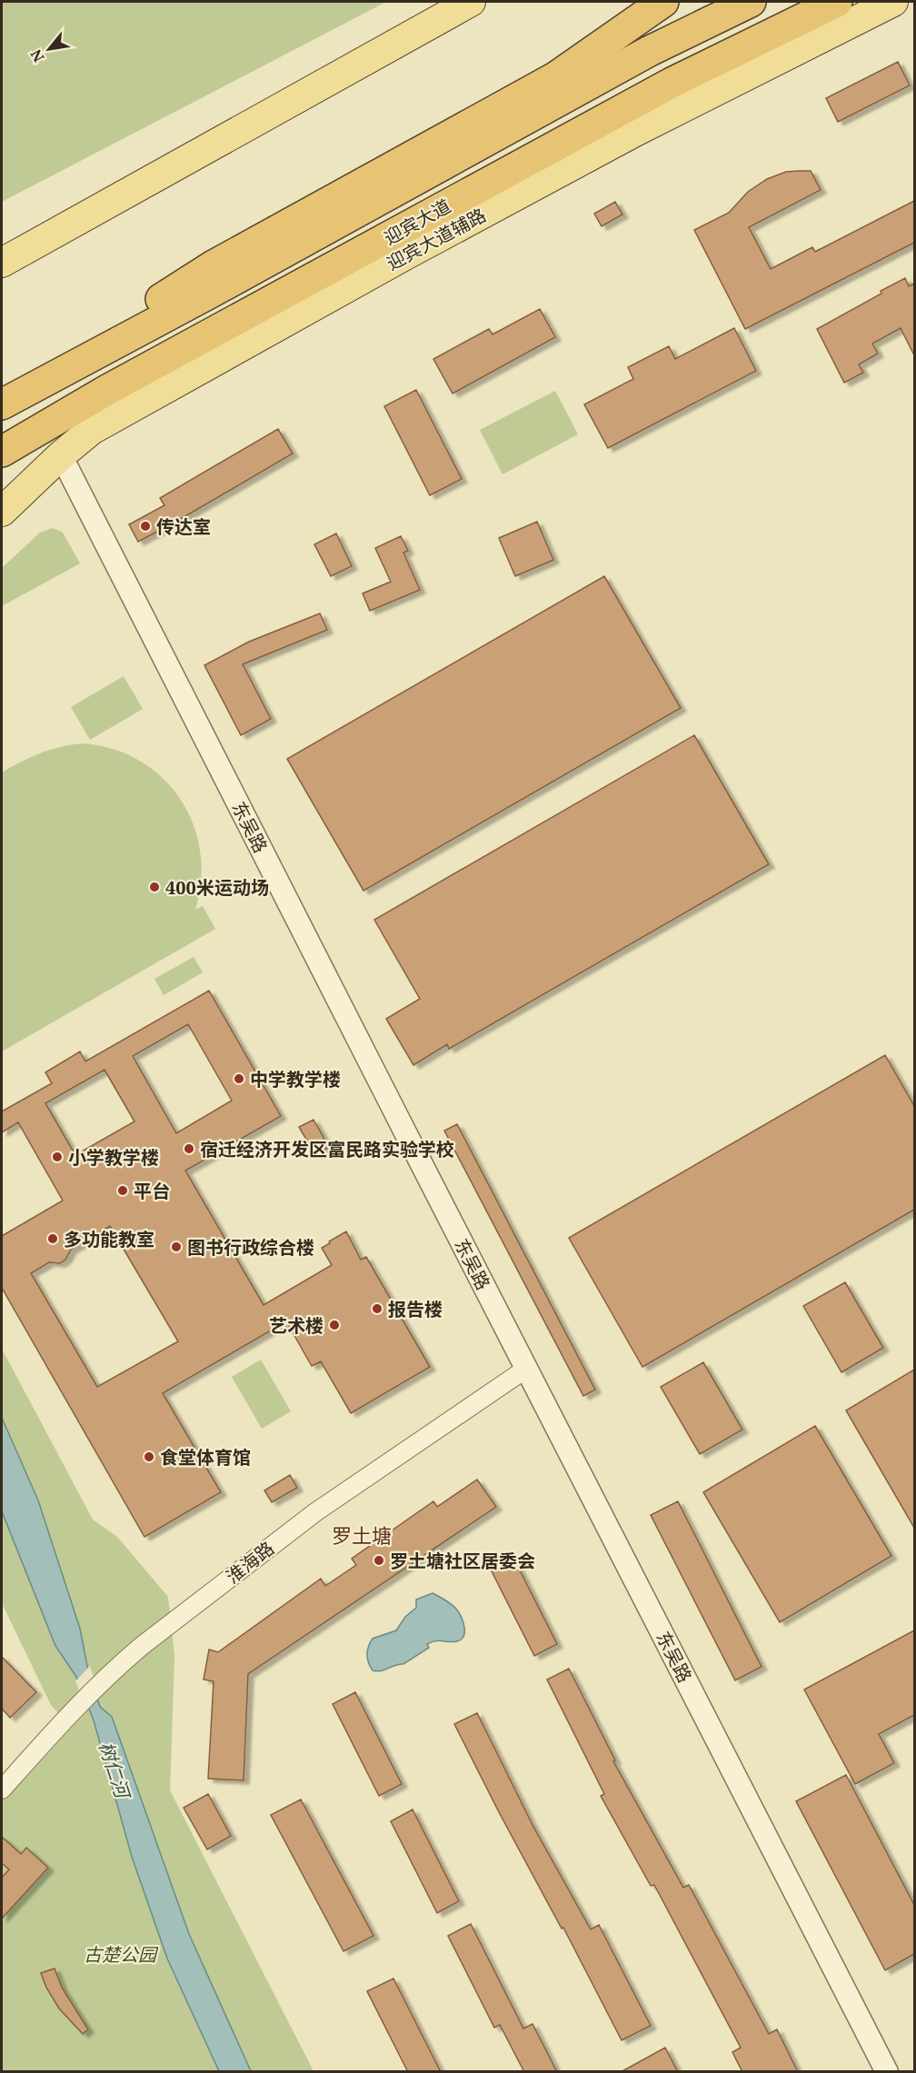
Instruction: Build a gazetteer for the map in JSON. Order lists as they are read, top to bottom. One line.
{"streets":{"highway":["迎宾大道"],"main road":["迎宾大道辅路"],"street":["东吴路","淮海路"]},"crossings":[["迎宾大道辅路","东吴路"],["东吴路","淮海路"]],"districts":["罗土塘"],"water":["树仁河"],"parks":["古楚公园"],"places":["传达室","400米运动场","中学教学楼","宿迁经济开发区富民路实验学校","小学教学楼","平台","多功能教室","图书行政综合楼","报告楼","艺术楼","食堂体育馆","罗土塘社区居委会"],"north":"bottom left"}
